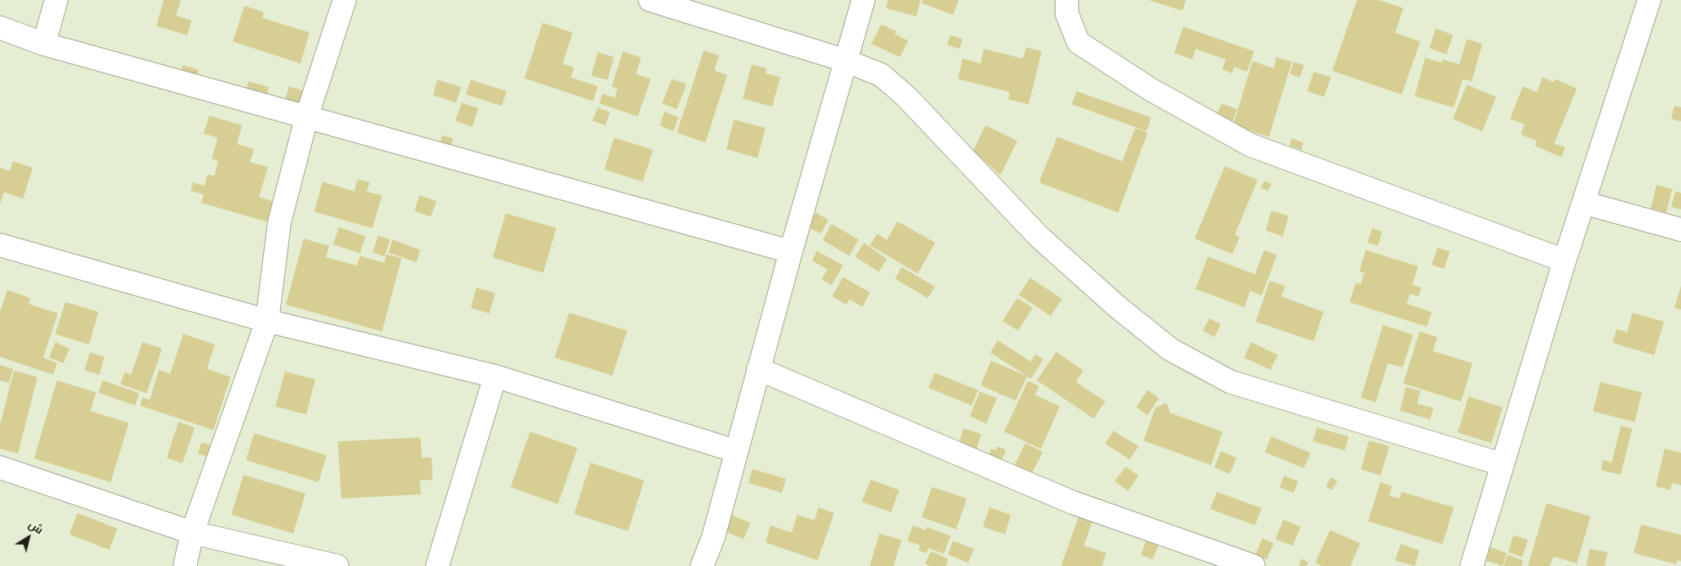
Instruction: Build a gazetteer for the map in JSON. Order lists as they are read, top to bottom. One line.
{"north":"top right"}
